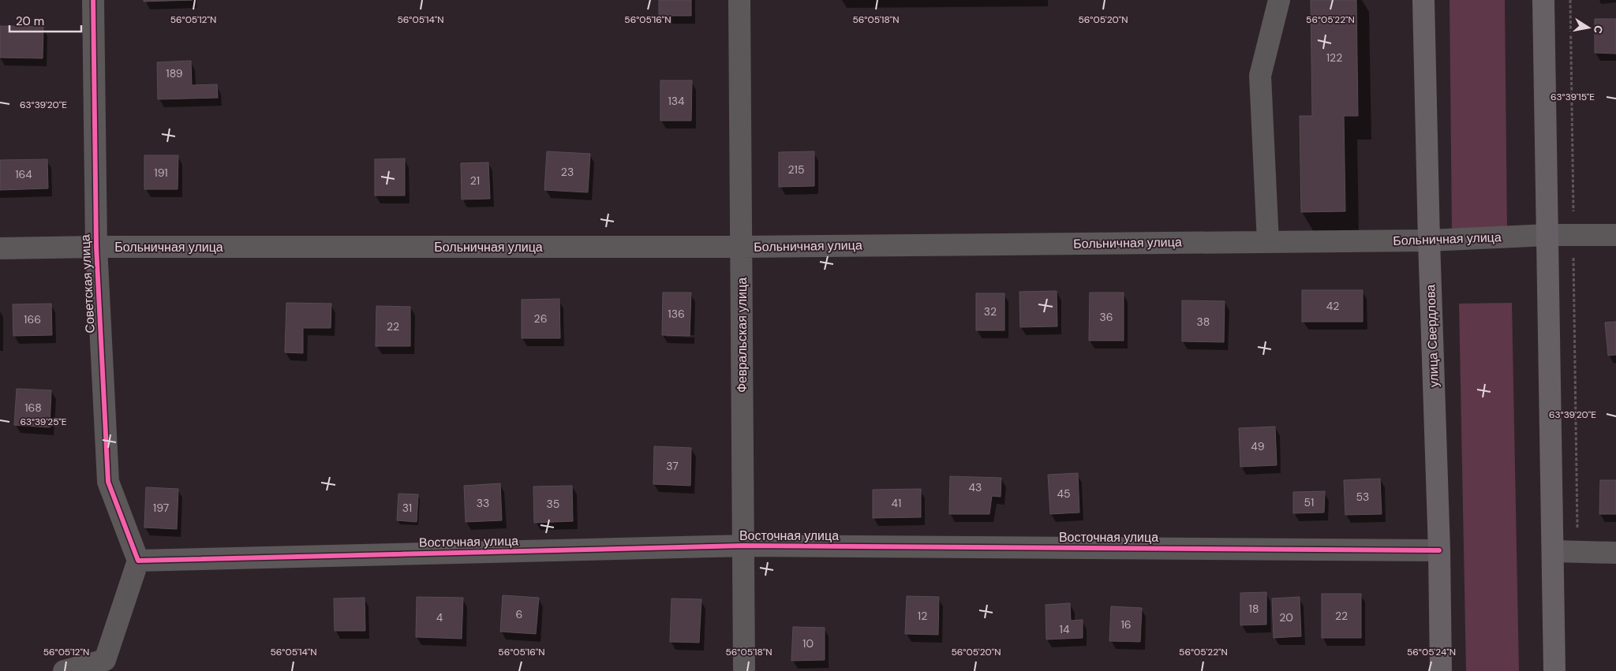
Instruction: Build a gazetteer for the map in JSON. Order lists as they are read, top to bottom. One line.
{"streets":{"main road":["улица Свердлова"],"street":["Больничная улица","Советская улица","Февральская улица","Восточная улица"]},"crossings":[["Больничная улица","Советская улица"],["Больничная улица","Февральская улица"],["Больничная улица","улица Свердлова"],["Советская улица","Восточная улица"],["Февральская улица","Восточная улица"],["улица Свердлова","Восточная улица"]],"house_numbers":["122","189","134","215","23","191","164","21","42","32","136","36","26","166","38","22","168","49","37","43","45","53","51","33","41","35","197","31","18","6","12","22","4","20","16","14","10"],"scale_bar":"20 m","north":"right","coordinates":["56°05'12\"N","56°05'14\"N","56°05'16\"N","56°05'18\"N","56°05'20\"N","56°05'22\"N","63°39'15\"E","63°39'20\"E","63°39'25\"E","56°05'24\"N"]}
